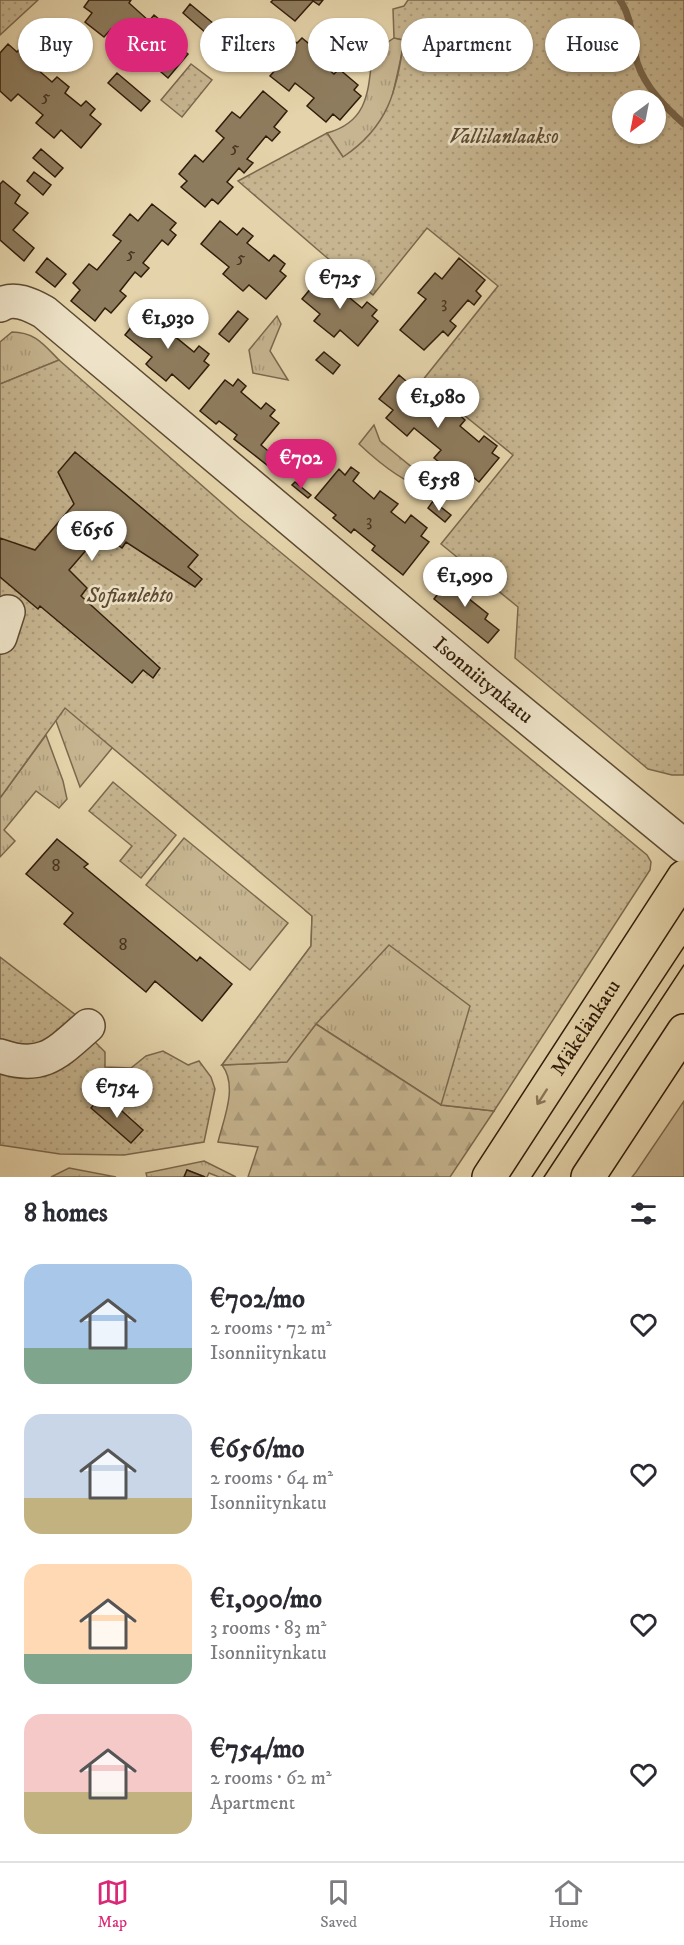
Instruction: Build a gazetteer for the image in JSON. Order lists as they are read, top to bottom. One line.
{"streets":{"main road":["Mäkelänkatu"],"street":["Isonniitynkatu"]},"parks":["Vallilanlaakso","Sofianlehto"],"house_numbers":["5","5","5","5","3","3","8","8"],"north":"bottom left","page":{"chip":["Buy","Rent","Filters","New","Apartment","House"],"price":["€725","€1,930","€1,980","€702","€558","€656","€1,090","€754"],"heading":"8 homes","list":[{"name":"€702/mo","note":"2 rooms · 72 m² · Isonniitynkatu"},{"name":"€656/mo","note":"2 rooms · 64 m² · Isonniitynkatu"},{"name":"€1,090/mo","note":"3 rooms · 83 m² · Isonniitynkatu"},{"name":"€754/mo","note":"2 rooms · 62 m² · Apartment"}],"tabs":["Map","Saved","Home"]}}
